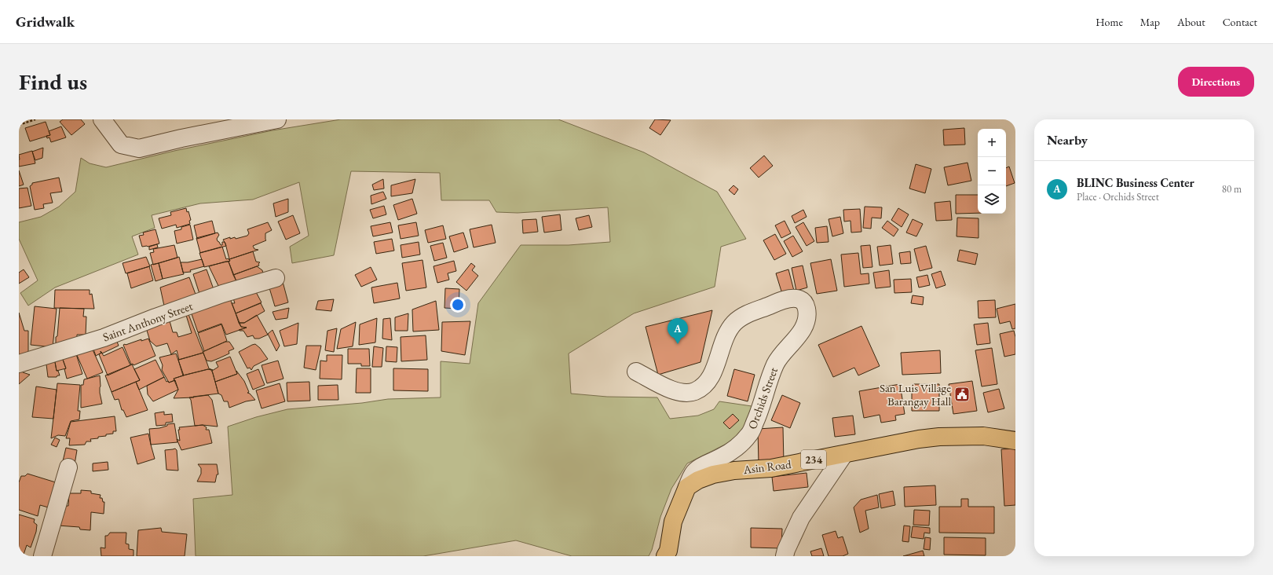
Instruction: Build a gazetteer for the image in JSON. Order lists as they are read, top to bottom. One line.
{"streets":{"main road":["234","Asin Road"],"street":["Saint Anthony Street","Orchids Street"]},"crossings":[["Orchids Street","Asin Road"]],"places":{"public building":["San Luis Village Barangay Hall"]},"page":{"header":"Gridwalk","nav":["Home","Map","About","Contact"],"buttons":"Directions","title":"Find us","heading":"Nearby","map_buttons":["+","−"],"list":[{"mark":"A","name":"BLINC Business Center","note":"Place · Orchids Street","value":"80 m"}],"pins":"A"}}
